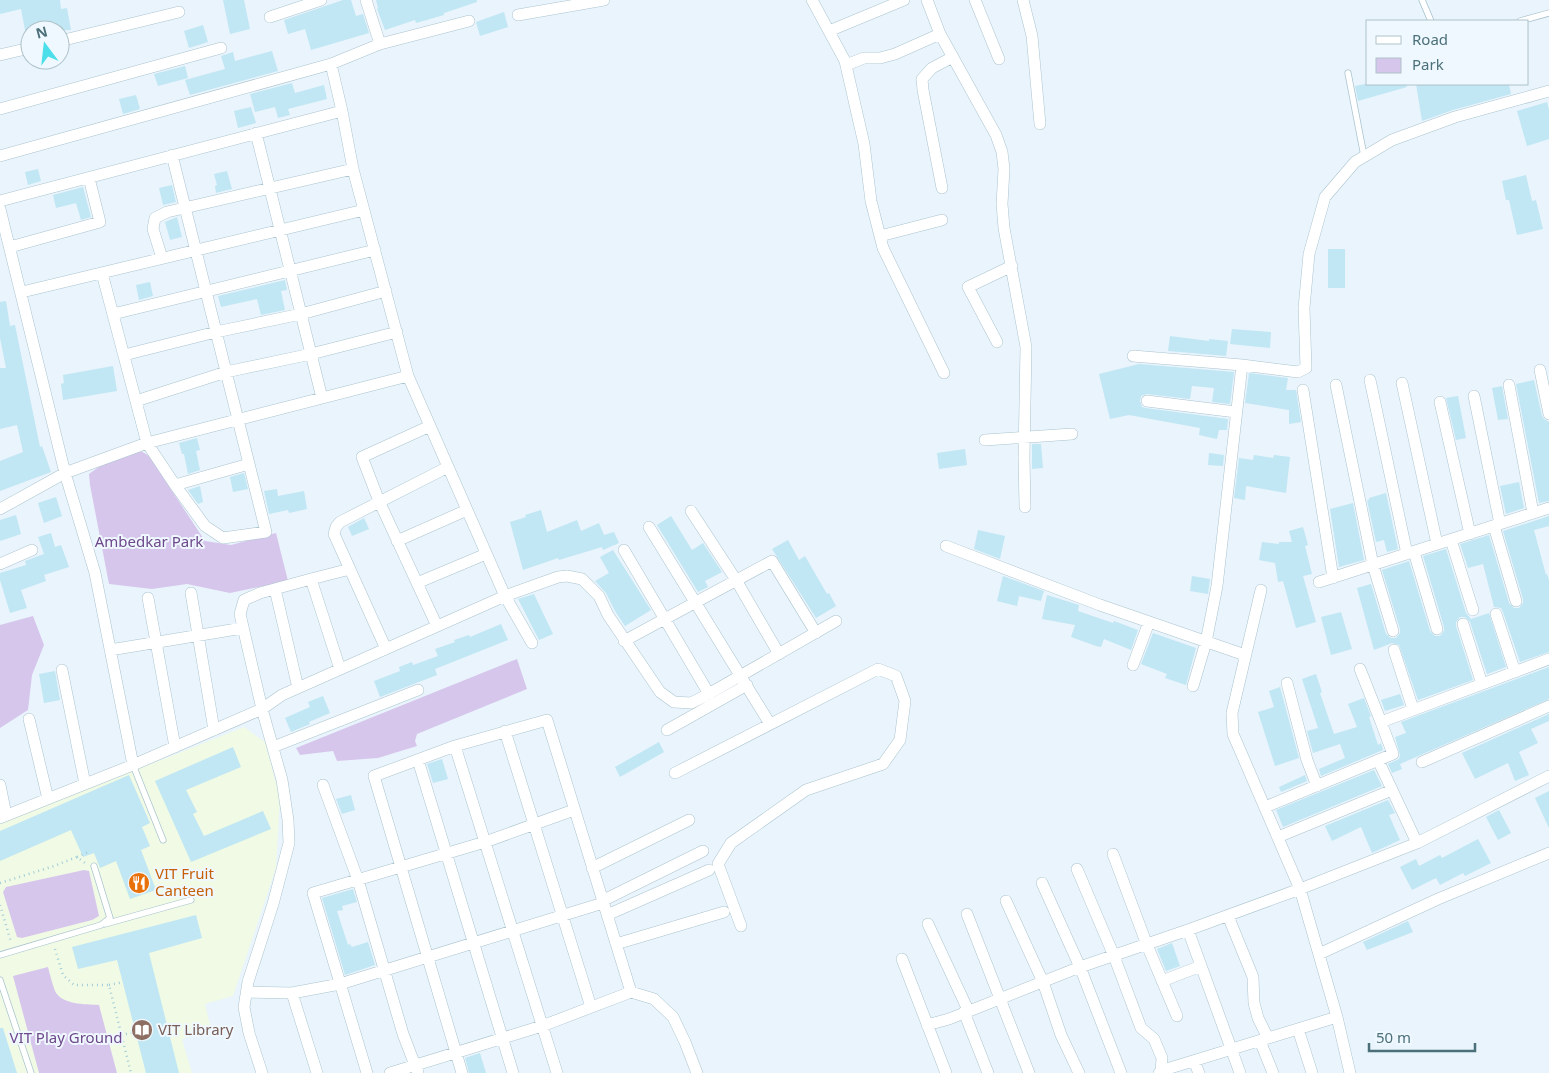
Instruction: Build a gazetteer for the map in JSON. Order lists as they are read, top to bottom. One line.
{"parks":["Ambedkar Park","VIT Play Ground"],"places":{"restaurant":["VIT Fruit Canteen"],"library":["VIT Library"]},"legend":["Road","Park"],"scale_bar":"50 m","north":"top"}
